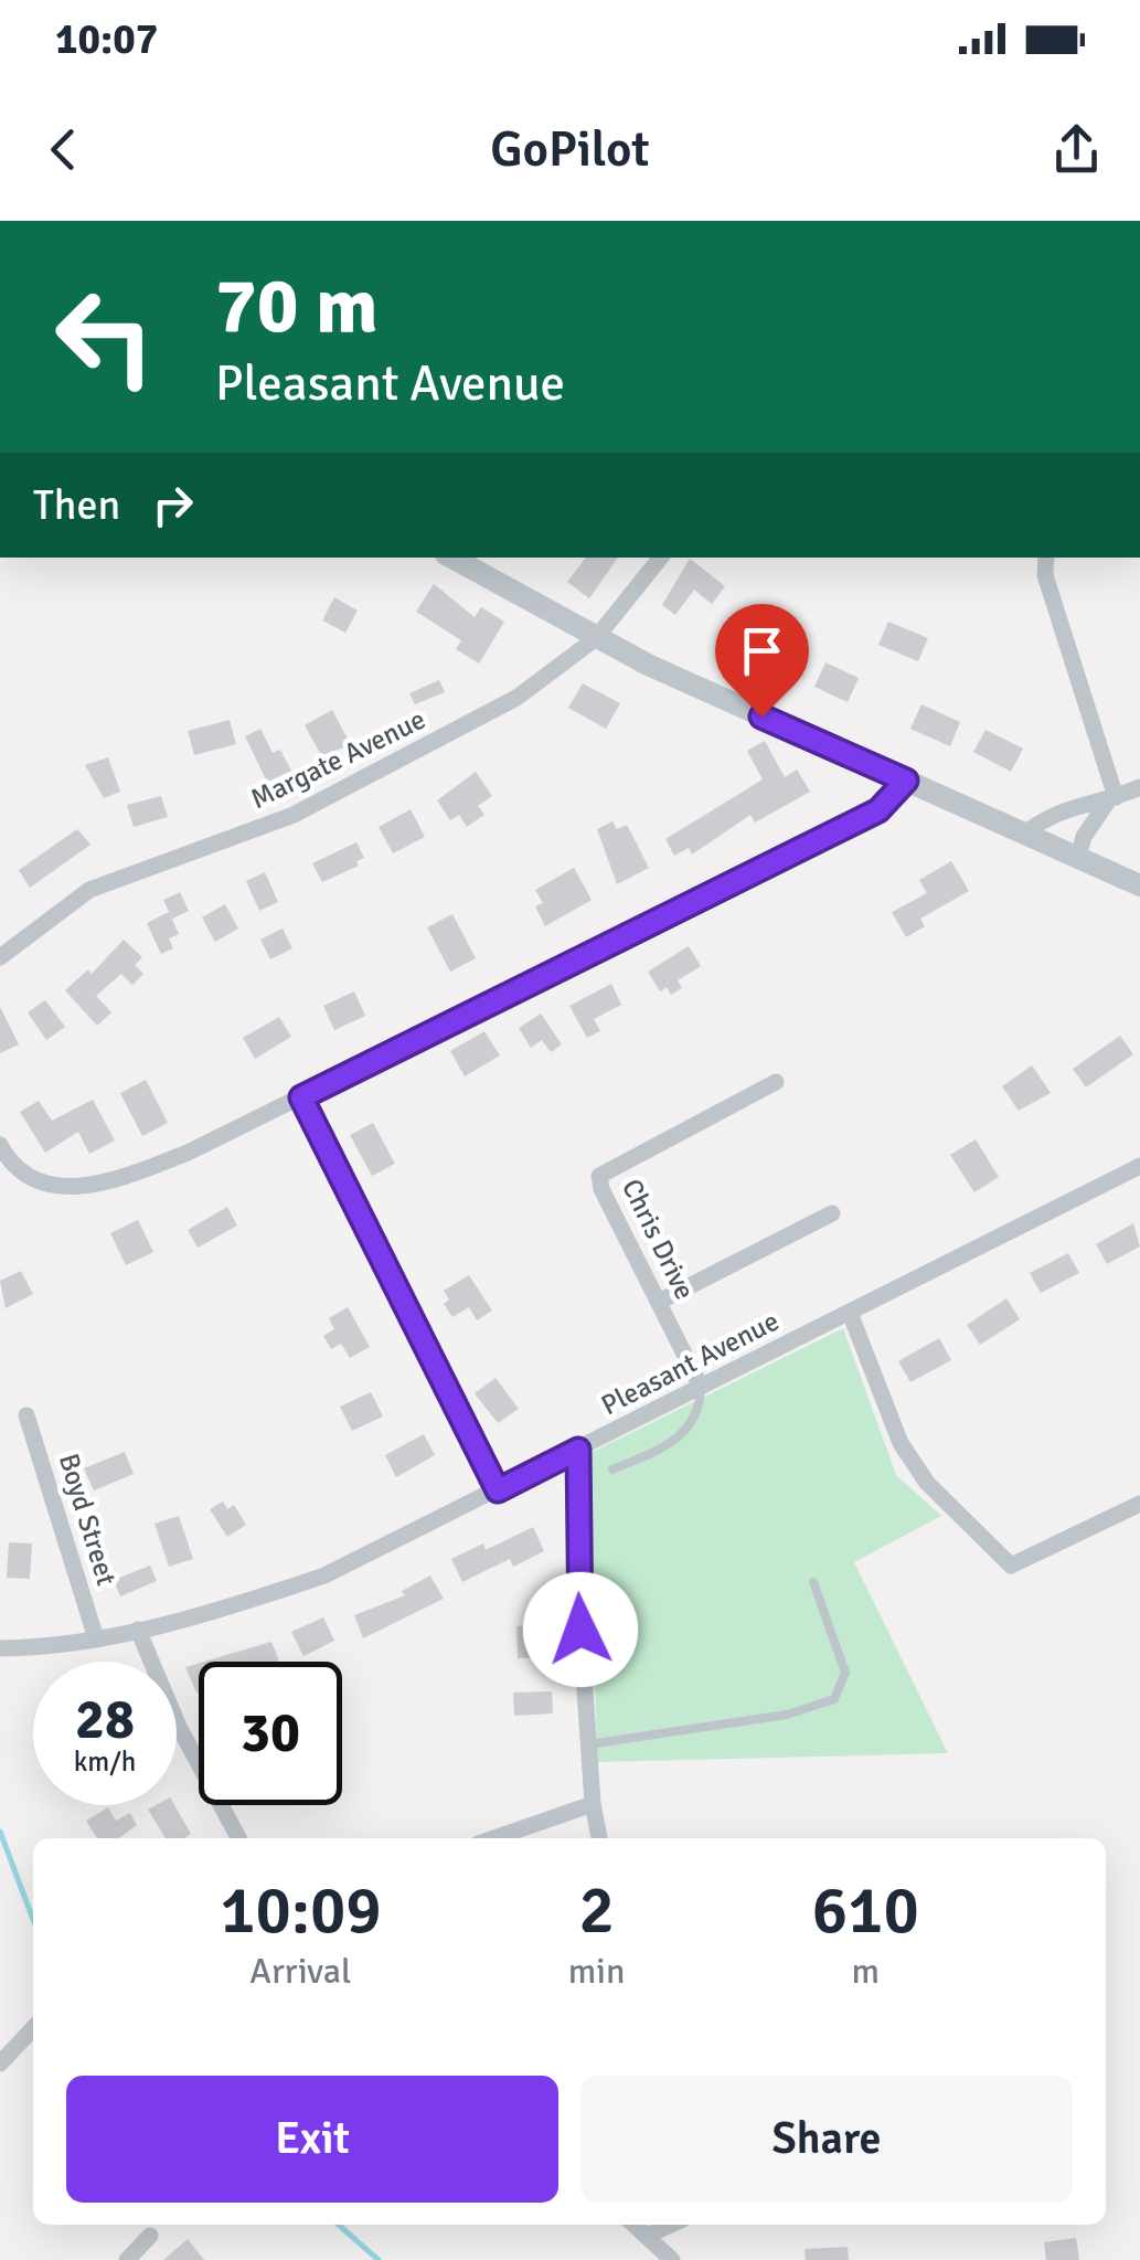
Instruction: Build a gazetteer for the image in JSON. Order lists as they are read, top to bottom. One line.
{"streets":{"street":["Margate Avenue","Chris Drive","Pleasant Avenue","Boyd Street"]},"crossings":[["Chris Drive","Pleasant Avenue"],["Pleasant Avenue","Boyd Street"]],"page":{"status":"10:07","header":"GoPilot","turn":["70 m","Pleasant Avenue"],"then":"Then","speed":"28 km/h","limit":"30","eta":["10:09","Arrival","2","min","610","m"],"buttons":["Exit","Share"]}}
